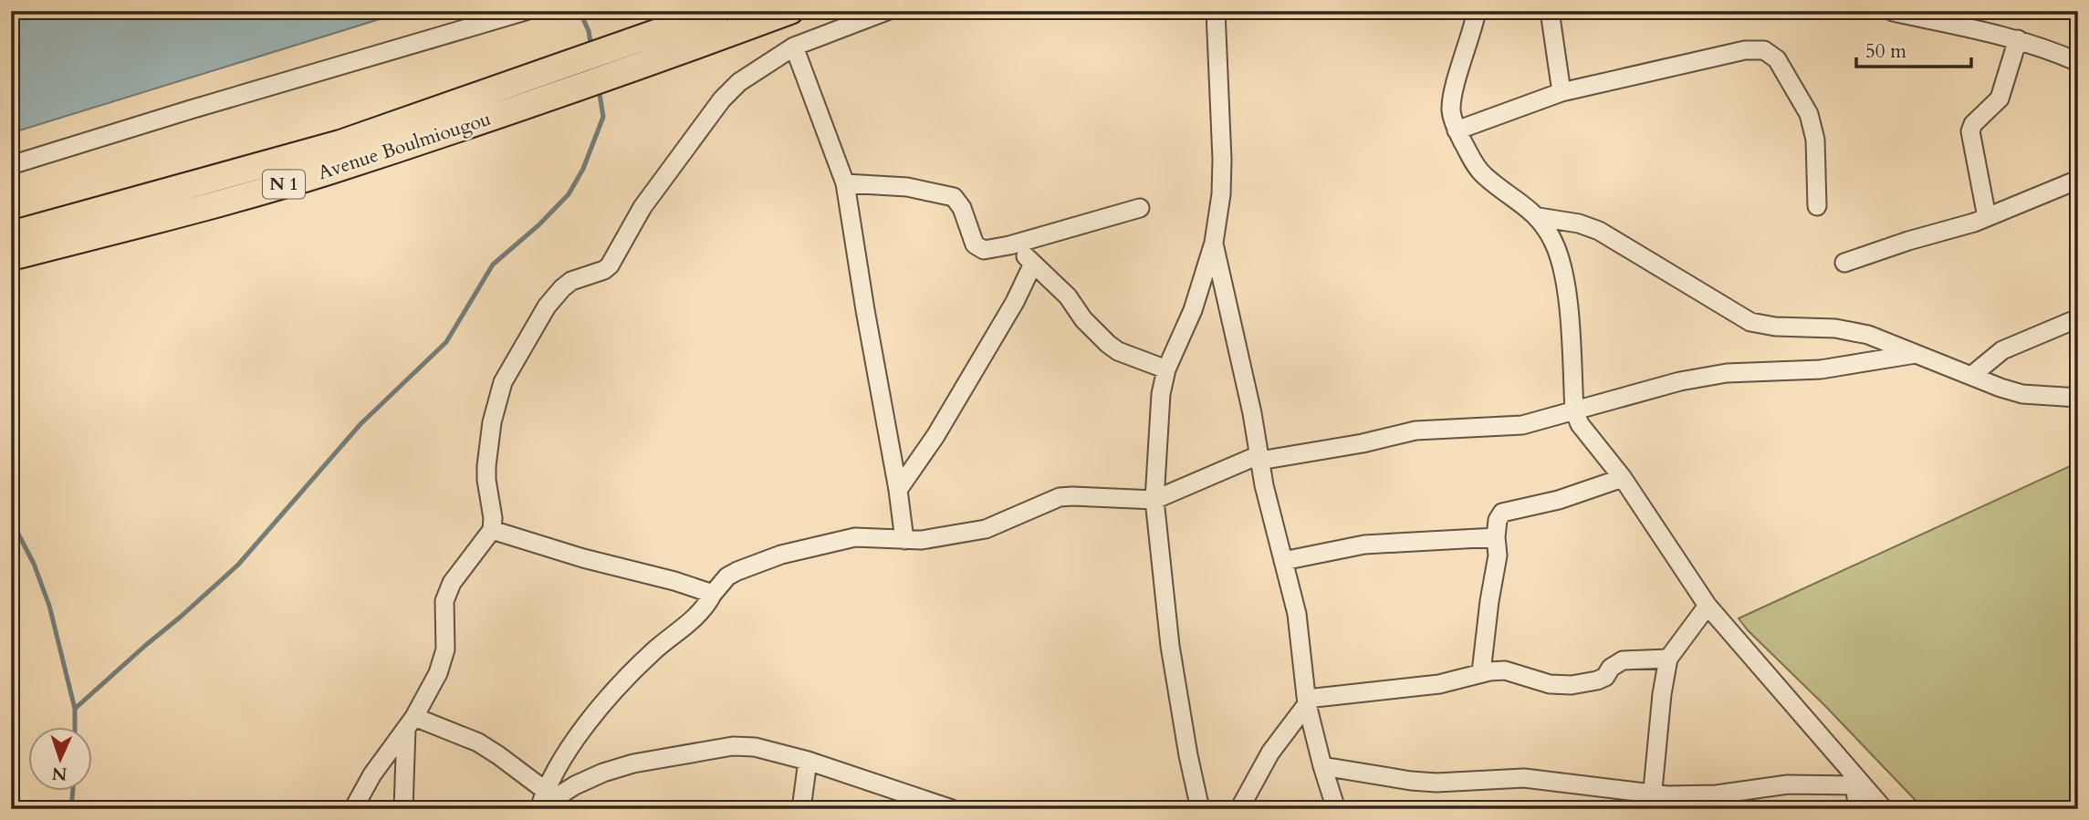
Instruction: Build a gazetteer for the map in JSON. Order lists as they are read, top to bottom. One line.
{"streets":{"highway":["Avenue Boulmiougou","N 1"]},"scale_bar":"50 m","north":"bottom"}
